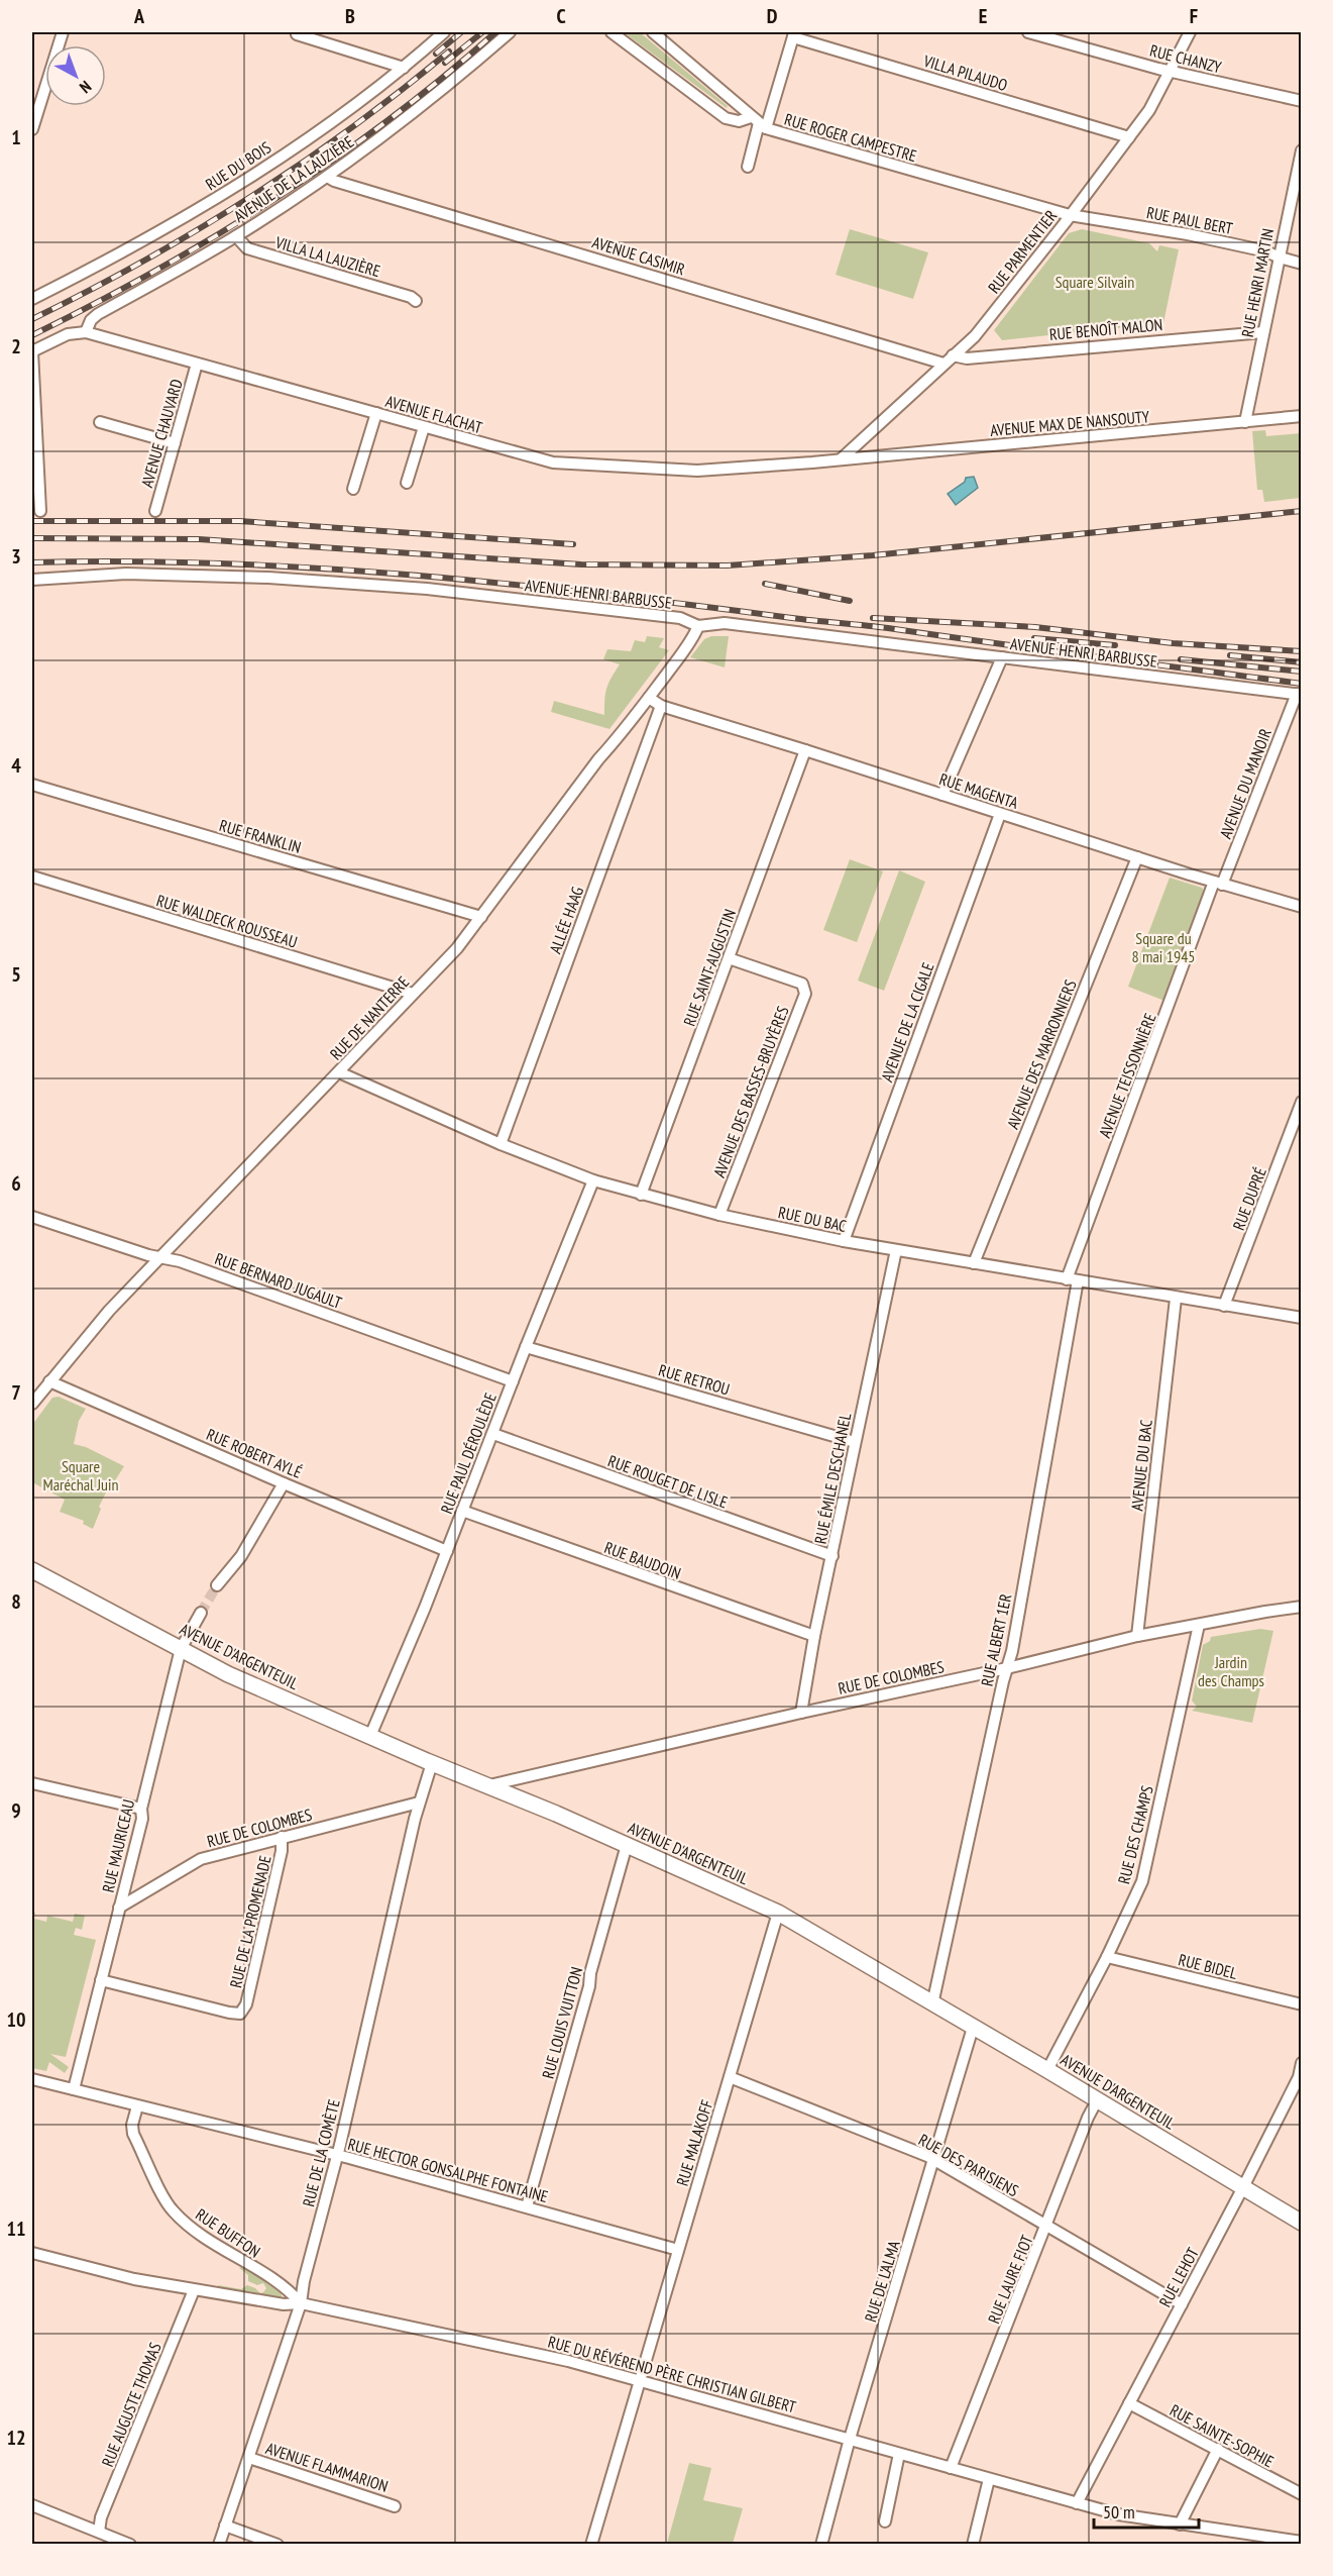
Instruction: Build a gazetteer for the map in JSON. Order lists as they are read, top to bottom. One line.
{"streets":{"main road":["AVENUE D'ARGENTEUIL"],"street":["RUE CHANZY","VILLA PILAUDO","RUE ROGER CAMPESTRE","RUE DU BOIS","AVENUE DE LA LAUZIÈRE","RUE PAUL BERT","RUE PARMENTIER","AVENUE CASIMIR","VILLA LA LAUZIÈRE","RUE HENRI MARTIN","RUE BENOÎT MALON","AVENUE FLACHAT","AVENUE MAX DE NANSOUTY","AVENUE CHAUVARD","AVENUE HENRI BARBUSSE","AVENUE DU MANOIR","RUE MAGENTA","RUE FRANKLIN","ALLÉE HAAG","RUE WALDECK ROUSSEAU","RUE SAINT-AUGUSTIN","RUE DE NANTERRE","AVENUE DE LA CIGALE","AVENUE DES MARRONNIERS","AVENUE TEISSONNIÈRE","AVENUE DES BASSES-BRUYÈRES","RUE DUPRÉ","RUE DU BAC","RUE BERNARD JUGAULT","RUE RETROU","RUE ROBERT AYLÉ","RUE PAUL DÉROULÈDE","AVENUE DU BAC","RUE ÉMILE DESCHANEL","RUE ROUGET DE LISLE","RUE BAUDOIN","RUE ALBERT 1ER","RUE DE COLOMBES","RUE DES CHAMPS","RUE MAURICEAU","RUE DE LA PROMENADE","RUE BIDEL","RUE LOUIS VUITTON","RUE MALAKOFF","RUE DE LA COMÈTE","RUE DES PARISIENS","RUE HECTOR GONSALPHE FONTAINE","RUE BUFFON","RUE LEHOT","RUE LAURE FIOT","RUE DE L'ALMA","RUE DU RÉVÉREND PÈRE CHRISTIAN GILBERT","RUE AUGUSTE THOMAS","RUE SAINTE-SOPHIE","AVENUE FLAMMARION"]},"crossings":[["RUE CHANZY","RUE PARMENTIER"],["VILLA PILAUDO","RUE PARMENTIER"],["RUE ROGER CAMPESTRE","RUE PAUL BERT"],["RUE ROGER CAMPESTRE","RUE PARMENTIER"],["AVENUE DE LA LAUZIÈRE","AVENUE CASIMIR"],["AVENUE DE LA LAUZIÈRE","VILLA LA LAUZIÈRE"],["AVENUE DE LA LAUZIÈRE","AVENUE FLACHAT"],["RUE PAUL BERT","RUE PARMENTIER"],["RUE PAUL BERT","RUE HENRI MARTIN"],["RUE PARMENTIER","AVENUE CASIMIR"],["RUE PARMENTIER","RUE BENOÎT MALON"],["RUE PARMENTIER","AVENUE FLACHAT"],["RUE PARMENTIER","AVENUE MAX DE NANSOUTY"],["RUE HENRI MARTIN","RUE BENOÎT MALON"],["RUE HENRI MARTIN","AVENUE MAX DE NANSOUTY"],["AVENUE FLACHAT","AVENUE MAX DE NANSOUTY"],["AVENUE FLACHAT","AVENUE CHAUVARD"],["AVENUE HENRI BARBUSSE","AVENUE DU MANOIR"],["AVENUE HENRI BARBUSSE","RUE DE NANTERRE"],["AVENUE DU MANOIR","RUE MAGENTA"],["AVENUE DU MANOIR","AVENUE TEISSONNIÈRE"],["RUE MAGENTA","ALLÉE HAAG"],["RUE MAGENTA","RUE SAINT-AUGUSTIN"],["RUE MAGENTA","RUE DE NANTERRE"],["RUE MAGENTA","AVENUE DE LA CIGALE"],["RUE MAGENTA","AVENUE DES MARRONNIERS"],["RUE MAGENTA","AVENUE TEISSONNIÈRE"],["RUE FRANKLIN","RUE DE NANTERRE"],["ALLÉE HAAG","RUE DU BAC"],["RUE WALDECK ROUSSEAU","RUE DE NANTERRE"],["RUE SAINT-AUGUSTIN","AVENUE DES BASSES-BRUYÈRES"],["RUE SAINT-AUGUSTIN","RUE DU BAC"],["RUE DE NANTERRE","RUE DU BAC"],["RUE DE NANTERRE","RUE BERNARD JUGAULT"],["RUE DE NANTERRE","RUE ROBERT AYLÉ"],["AVENUE DE LA CIGALE","RUE DU BAC"],["AVENUE DES MARRONNIERS","RUE DU BAC"],["AVENUE TEISSONNIÈRE","RUE DU BAC"],["AVENUE TEISSONNIÈRE","RUE ALBERT 1ER"],["AVENUE DES BASSES-BRUYÈRES","RUE DU BAC"],["RUE DUPRÉ","RUE DU BAC"],["RUE DU BAC","RUE PAUL DÉROULÈDE"],["RUE DU BAC","AVENUE DU BAC"],["RUE DU BAC","RUE ÉMILE DESCHANEL"],["RUE DU BAC","RUE ALBERT 1ER"],["RUE BERNARD JUGAULT","RUE PAUL DÉROULÈDE"],["RUE RETROU","RUE PAUL DÉROULÈDE"],["RUE RETROU","RUE ÉMILE DESCHANEL"],["RUE ROBERT AYLÉ","RUE PAUL DÉROULÈDE"],["RUE PAUL DÉROULÈDE","RUE ROUGET DE LISLE"],["RUE PAUL DÉROULÈDE","RUE BAUDOIN"],["RUE PAUL DÉROULÈDE","AVENUE D'ARGENTEUIL"],["AVENUE DU BAC","RUE DE COLOMBES"],["RUE ÉMILE DESCHANEL","RUE ROUGET DE LISLE"],["RUE ÉMILE DESCHANEL","RUE BAUDOIN"],["RUE ÉMILE DESCHANEL","RUE DE COLOMBES"],["RUE ALBERT 1ER","AVENUE D'ARGENTEUIL"],["RUE ALBERT 1ER","RUE DE COLOMBES"],["AVENUE D'ARGENTEUIL","RUE DE COLOMBES"],["AVENUE D'ARGENTEUIL","RUE DES CHAMPS"],["AVENUE D'ARGENTEUIL","RUE MAURICEAU"],["AVENUE D'ARGENTEUIL","RUE LOUIS VUITTON"],["AVENUE D'ARGENTEUIL","RUE MALAKOFF"],["AVENUE D'ARGENTEUIL","RUE DE LA COMÈTE"],["AVENUE D'ARGENTEUIL","RUE LEHOT"],["AVENUE D'ARGENTEUIL","RUE LAURE FIOT"],["AVENUE D'ARGENTEUIL","RUE DE L'ALMA"],["RUE DE COLOMBES","RUE DES CHAMPS"],["RUE DE COLOMBES","RUE MAURICEAU"],["RUE DE COLOMBES","RUE DE LA PROMENADE"],["RUE DE COLOMBES","RUE DE LA COMÈTE"],["RUE DES CHAMPS","RUE BIDEL"],["RUE MAURICEAU","RUE DE LA PROMENADE"],["RUE MAURICEAU","RUE HECTOR GONSALPHE FONTAINE"],["RUE LOUIS VUITTON","RUE HECTOR GONSALPHE FONTAINE"],["RUE MALAKOFF","RUE DES PARISIENS"],["RUE MALAKOFF","RUE HECTOR GONSALPHE FONTAINE"],["RUE MALAKOFF","RUE DU RÉVÉREND PÈRE CHRISTIAN GILBERT"],["RUE DE LA COMÈTE","RUE HECTOR GONSALPHE FONTAINE"],["RUE DE LA COMÈTE","RUE BUFFON"],["RUE DE LA COMÈTE","RUE DU RÉVÉREND PÈRE CHRISTIAN GILBERT"],["RUE DE LA COMÈTE","AVENUE FLAMMARION"],["RUE DES PARISIENS","RUE LEHOT"],["RUE DES PARISIENS","RUE LAURE FIOT"],["RUE DES PARISIENS","RUE DE L'ALMA"],["RUE HECTOR GONSALPHE FONTAINE","RUE BUFFON"],["RUE BUFFON","RUE DU RÉVÉREND PÈRE CHRISTIAN GILBERT"],["RUE LEHOT","RUE DU RÉVÉREND PÈRE CHRISTIAN GILBERT"],["RUE LEHOT","RUE SAINTE-SOPHIE"],["RUE LAURE FIOT","RUE DU RÉVÉREND PÈRE CHRISTIAN GILBERT"],["RUE DE L'ALMA","RUE DU RÉVÉREND PÈRE CHRISTIAN GILBERT"],["RUE DU RÉVÉREND PÈRE CHRISTIAN GILBERT","RUE AUGUSTE THOMAS"]],"parks":["Square Silvain","Square du 8 mai 1945","Square Maréchal Juin","Jardin des Champs"],"scale_bar":"50 m","north":"bottom right","grid":{"columns":["A","B","C","D","E","F"],"rows":["1","2","3","4","5","6","7","8","9","10","11","12"]}}
